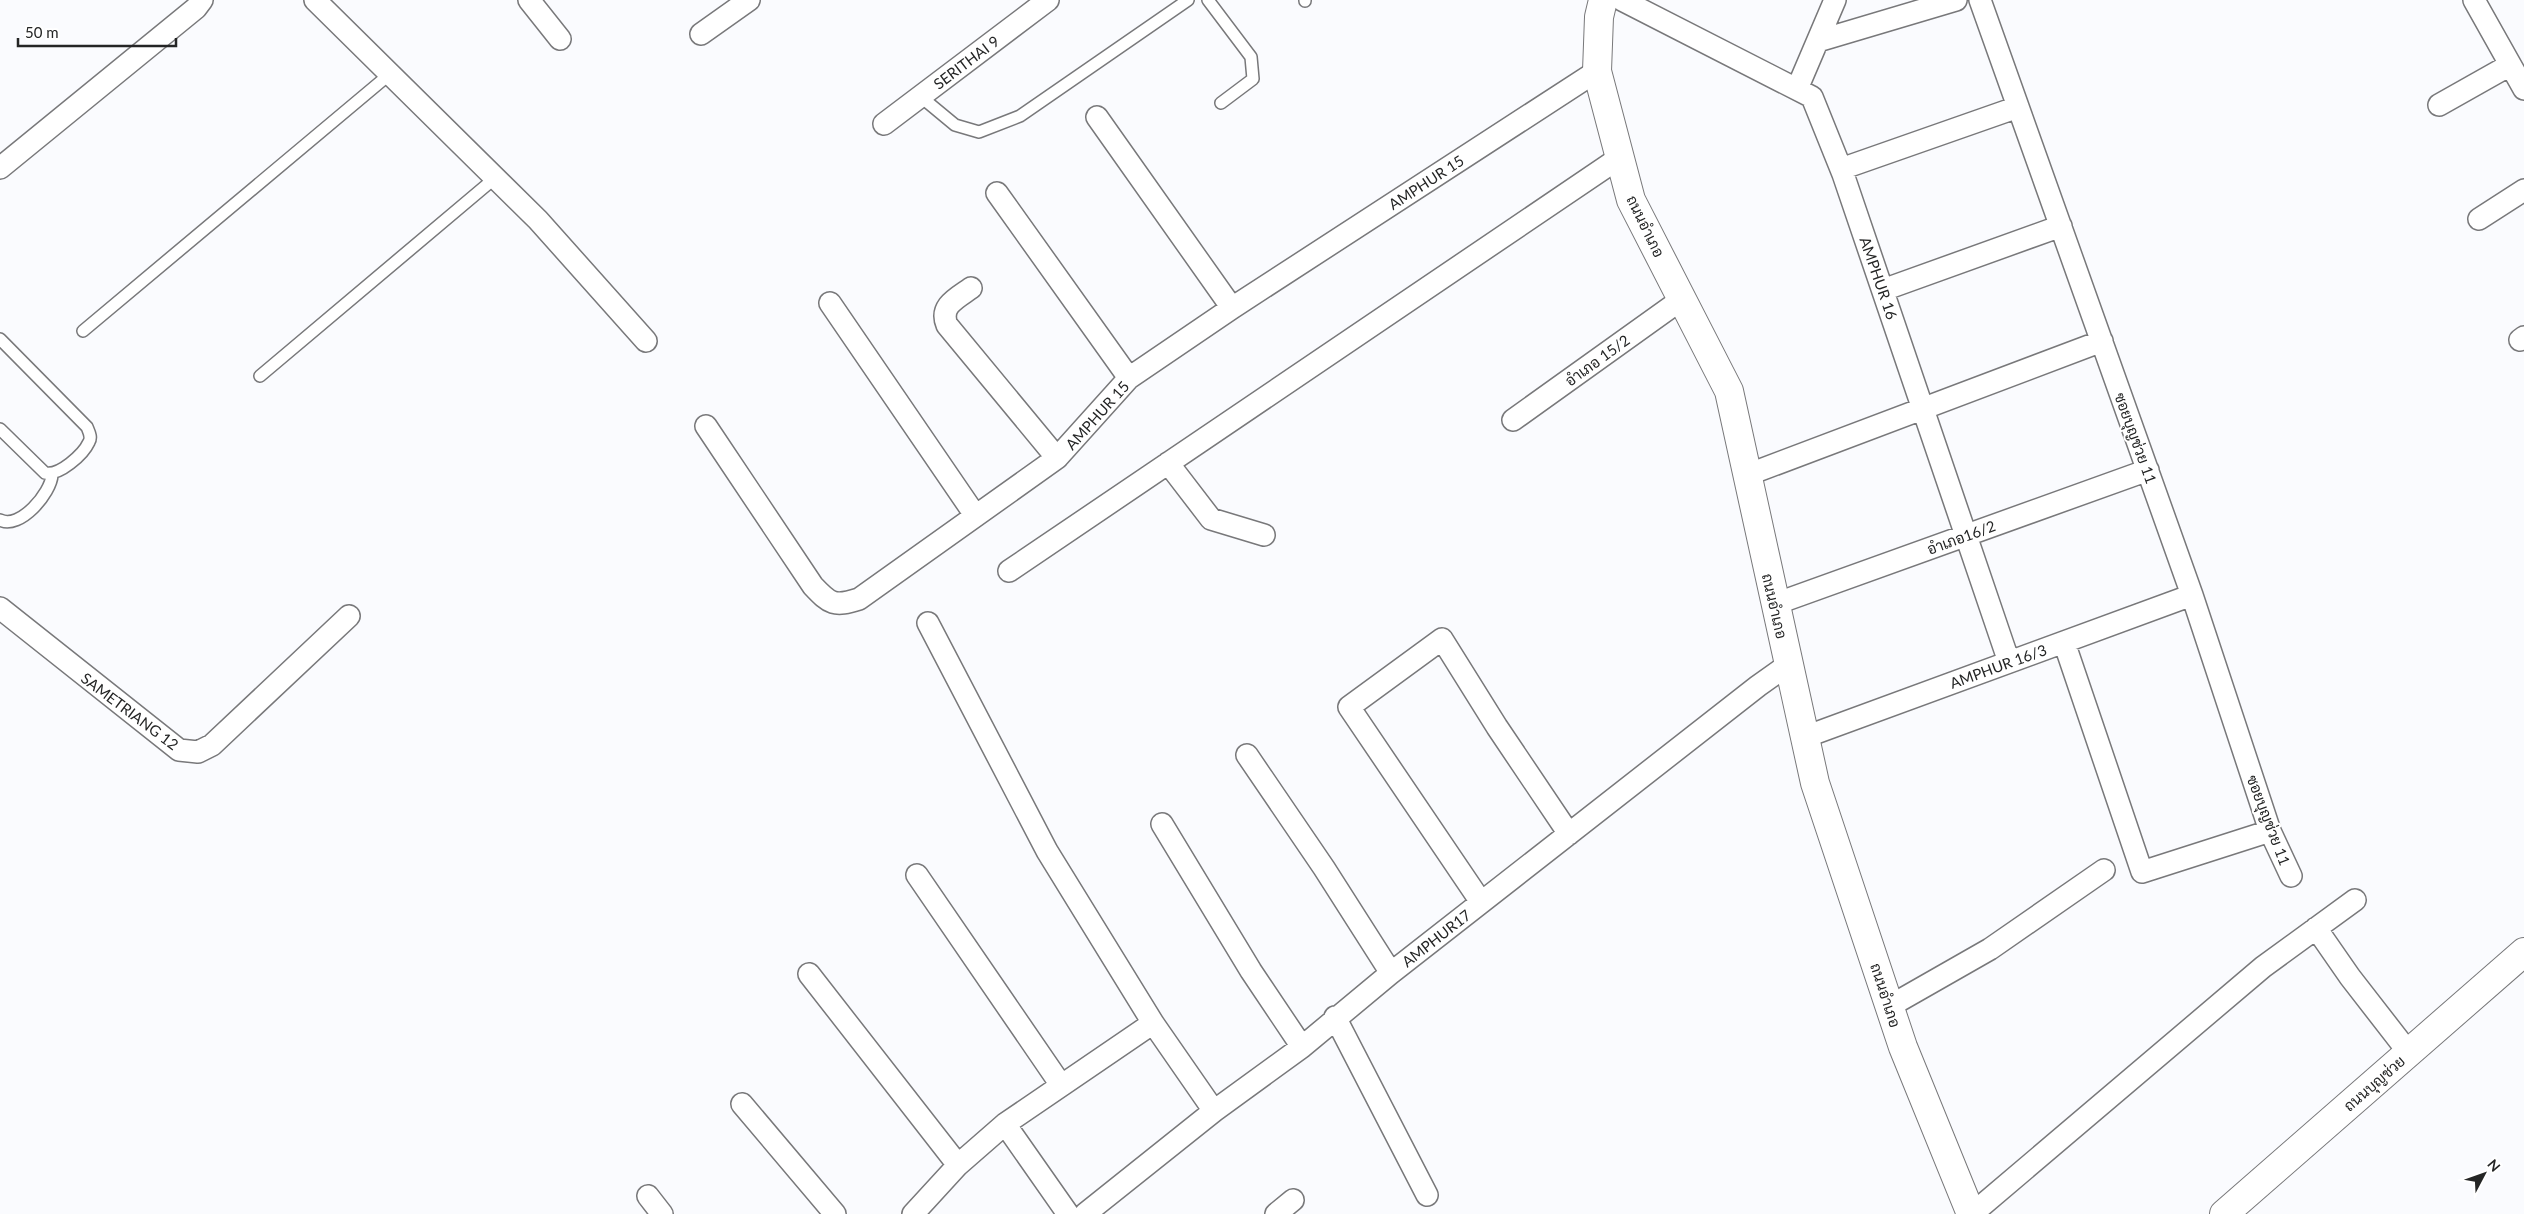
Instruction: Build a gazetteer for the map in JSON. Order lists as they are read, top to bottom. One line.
{"streets":{"street":["SERITHAI 9","AMPHUR 15","ถนนอำเภอ","AMPHUR 16","อำเภอ 15/2","ซอยบุญช่วย 11","อำเภอ16/2","AMPHUR 16/3","SAMETRIANG 12","AMPHUR17","ถนนบุญช่วย"]},"crossings":[["AMPHUR 15","ถนนอำเภอ"],["ถนนอำเภอ","อำเภอ 15/2"],["ถนนอำเภอ","อำเภอ16/2"],["ถนนอำเภอ","AMPHUR 16/3"],["ถนนอำเภอ","AMPHUR17"],["AMPHUR 16","อำเภอ16/2"],["AMPHUR 16","AMPHUR 16/3"],["ซอยบุญช่วย 11","อำเภอ16/2"],["ซอยบุญช่วย 11","AMPHUR 16/3"]],"scale_bar":"50 m","north":"top right"}
